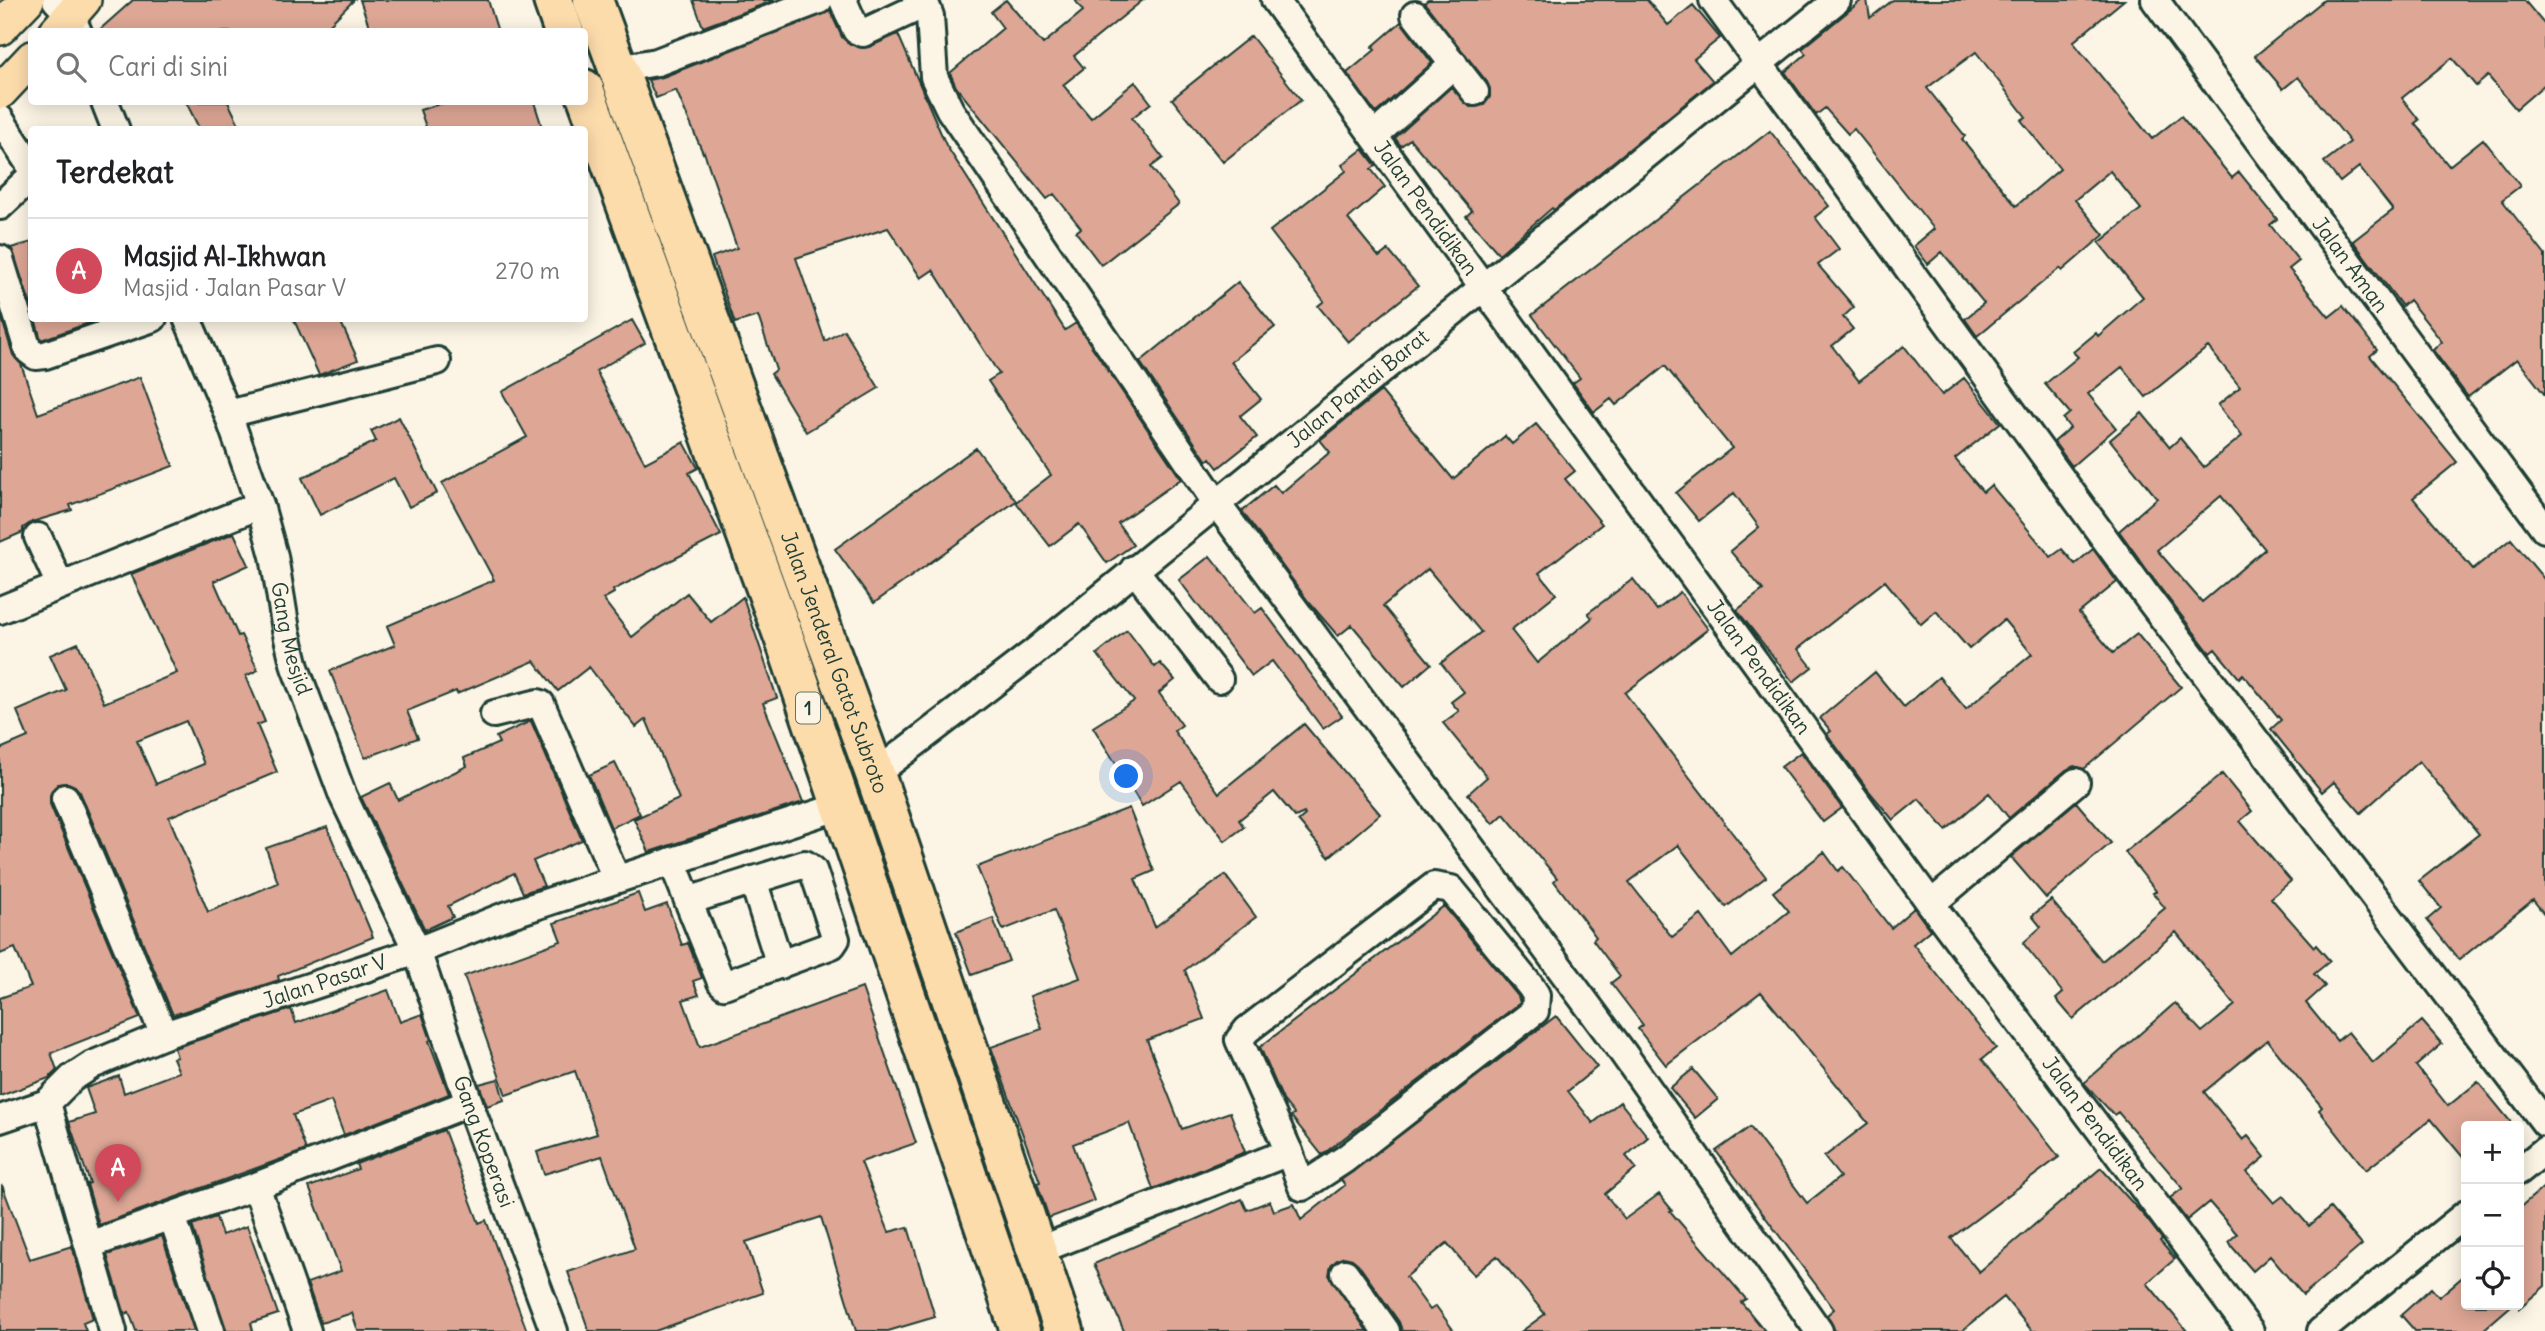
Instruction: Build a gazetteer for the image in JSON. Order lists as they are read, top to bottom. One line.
{"streets":{"highway":["Jalan Jenderal Gatot Subroto","1"],"street":["Jalan Pendidikan","Jalan Aman","Jalan Pantai Barat","Gang Mesjid","Jalan Pasar V","Gang Koperasi"]},"crossings":[["Jalan Pendidikan","Jalan Pantai Barat"],["Jalan Pantai Barat","Jalan Jenderal Gatot Subroto"],["Gang Mesjid","Jalan Pasar V"],["Gang Mesjid","Gang Koperasi"],["Jalan Jenderal Gatot Subroto","Jalan Pasar V"],["Jalan Pasar V","Gang Koperasi"]],"page":{"search":"Cari di sini","heading":"Terdekat","list":[{"mark":"A","name":"Masjid Al-Ikhwan","note":"Masjid · Jalan Pasar V","value":"270 m"}],"map_buttons":["+","−"],"pins":"A"}}
